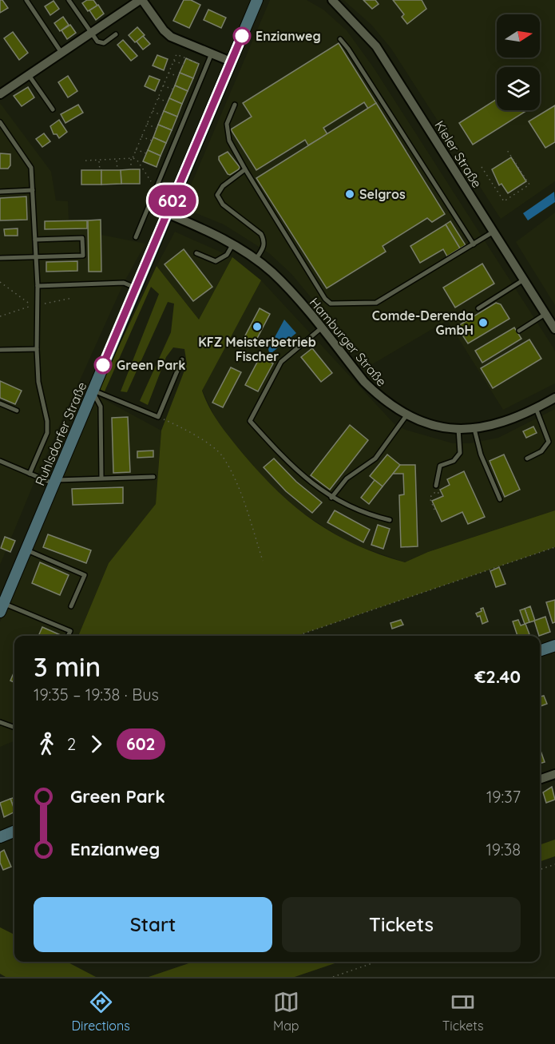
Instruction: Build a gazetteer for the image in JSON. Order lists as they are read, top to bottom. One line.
{"streets":{"street":["Kieler Straße","Hamburger Straße","Ruhlsdorfer Straße"]},"crossings":[["Hamburger Straße","Ruhlsdorfer Straße"]],"places":["Enzianweg","Selgros","Comde-Derenda GmbH","KFZ Meisterbetrieb Fischer","Green Park"],"lines":["bus line 602"],"north":"right","page":{"on_map":"602","heading":["3 min","19:35 – 19:38 · Bus","€2.40"],"legs":["2","602"],"list":[{"name":"Green Park","value":"19:37"},{"name":"Enzianweg","value":"19:38"}],"buttons":["Start","Tickets"],"tabs":["Directions","Map","Tickets"]}}
